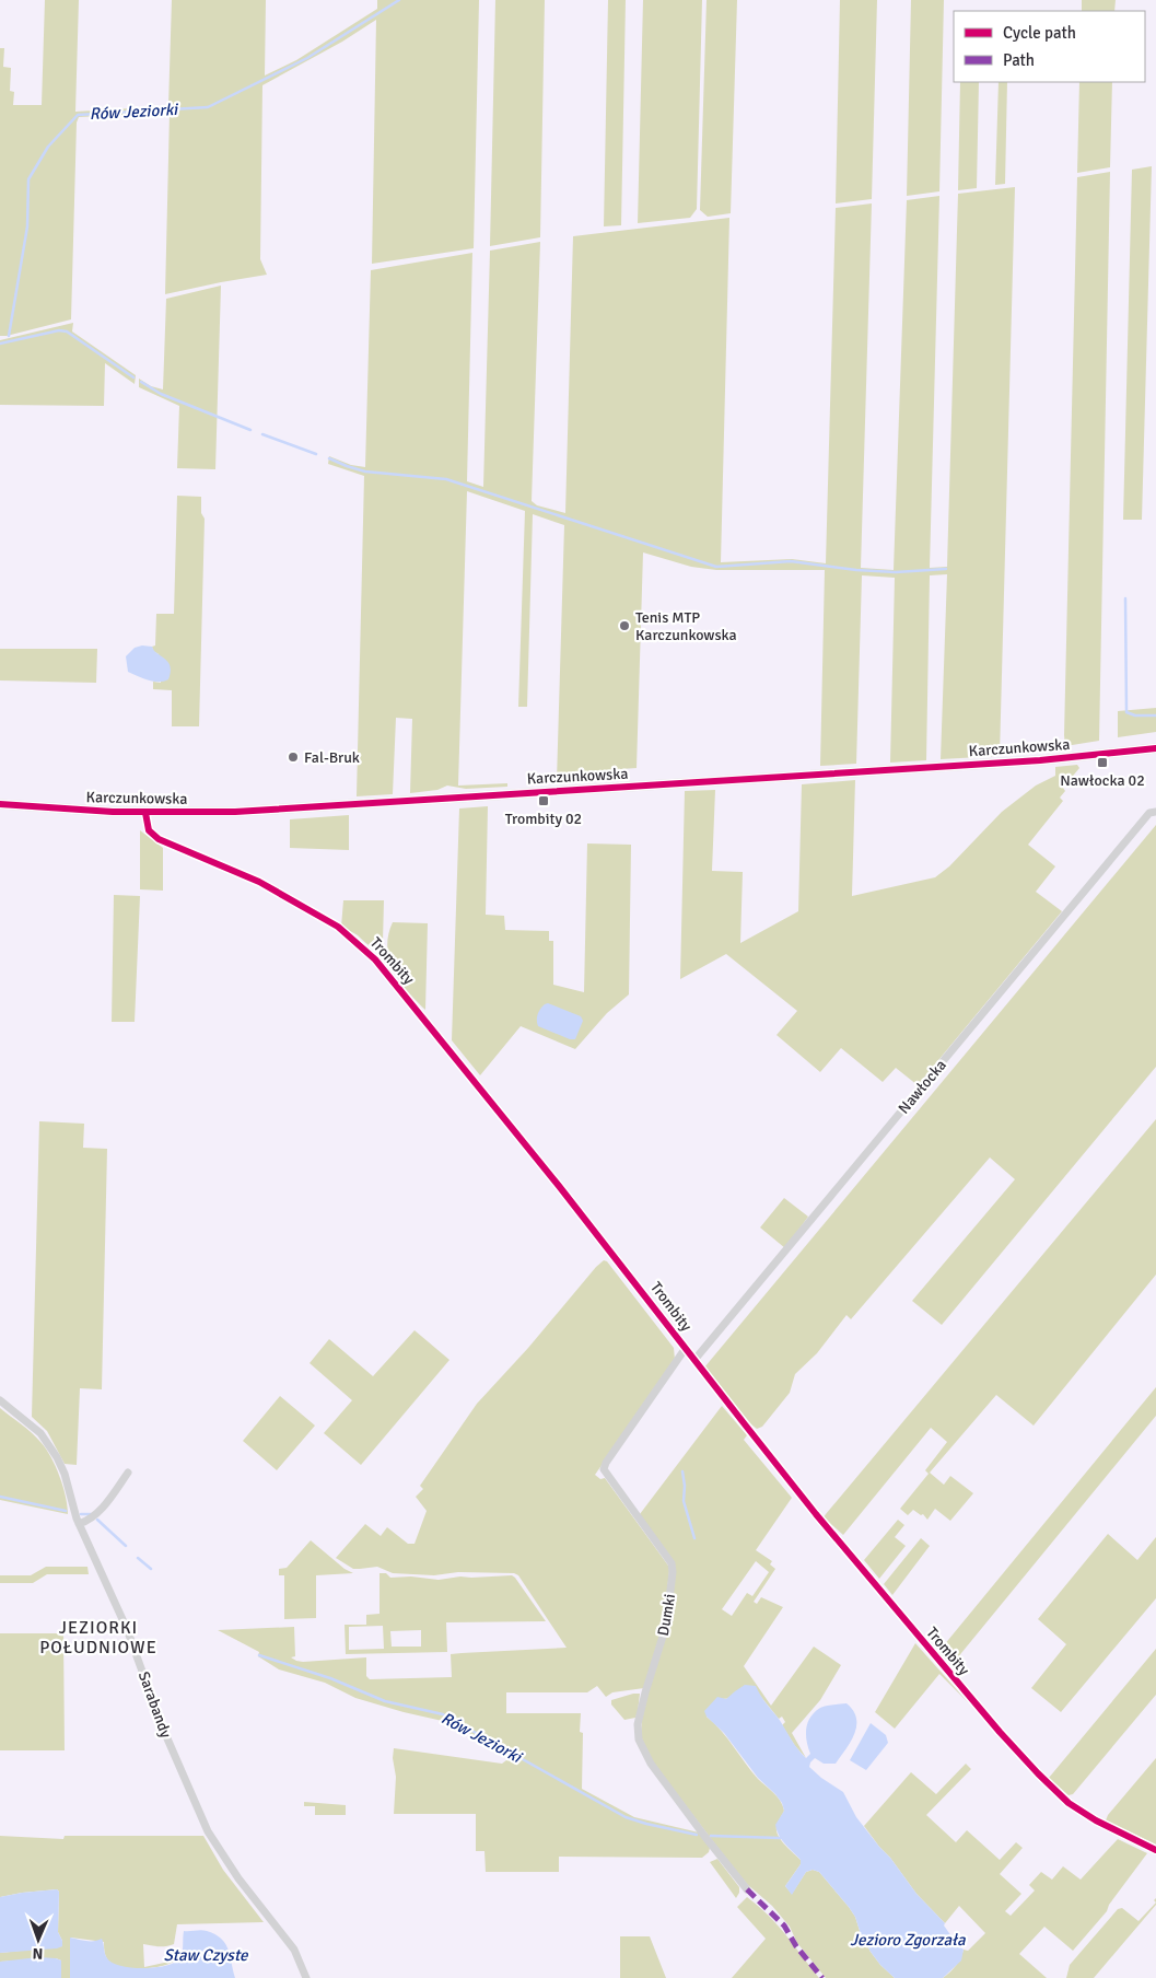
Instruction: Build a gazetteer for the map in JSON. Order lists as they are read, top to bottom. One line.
{"streets":{"street":["Karczunkowska","Trombity","Nawłocka","Dumki","Sarabandy"]},"crossings":[["Karczunkowska","Trombity"],["Trombity","Nawłocka"],["Trombity","Dumki"]],"districts":["JEZIORKI POŁUDNIOWE"],"water":["Rów Jeziorki","Jezioro Zgorzała","Staw Czyste"],"places":{"other":["Tenis MTP Karczunkowska","Fal-Bruk"],"transit":["Nawłocka 02","Trombity 02"]},"legend":["Cycle path","Path"],"north":"bottom"}
